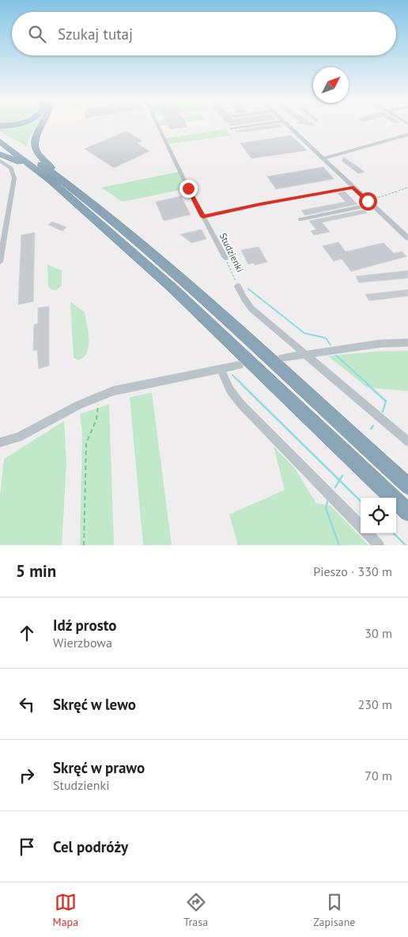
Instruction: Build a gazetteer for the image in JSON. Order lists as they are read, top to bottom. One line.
{"streets":{"street":["Studzienki"]},"north":"top right","page":{"search":"Szukaj tutaj","heading":["5 min","Pieszo · 330 m"],"list":[["Idź prosto","Wierzbowa","30 m"],["Skręć w lewo","230 m"],["Skręć w prawo","Studzienki","70 m"],"Cel podróży"],"nav":["Mapa","Trasa","Zapisane"]}}
